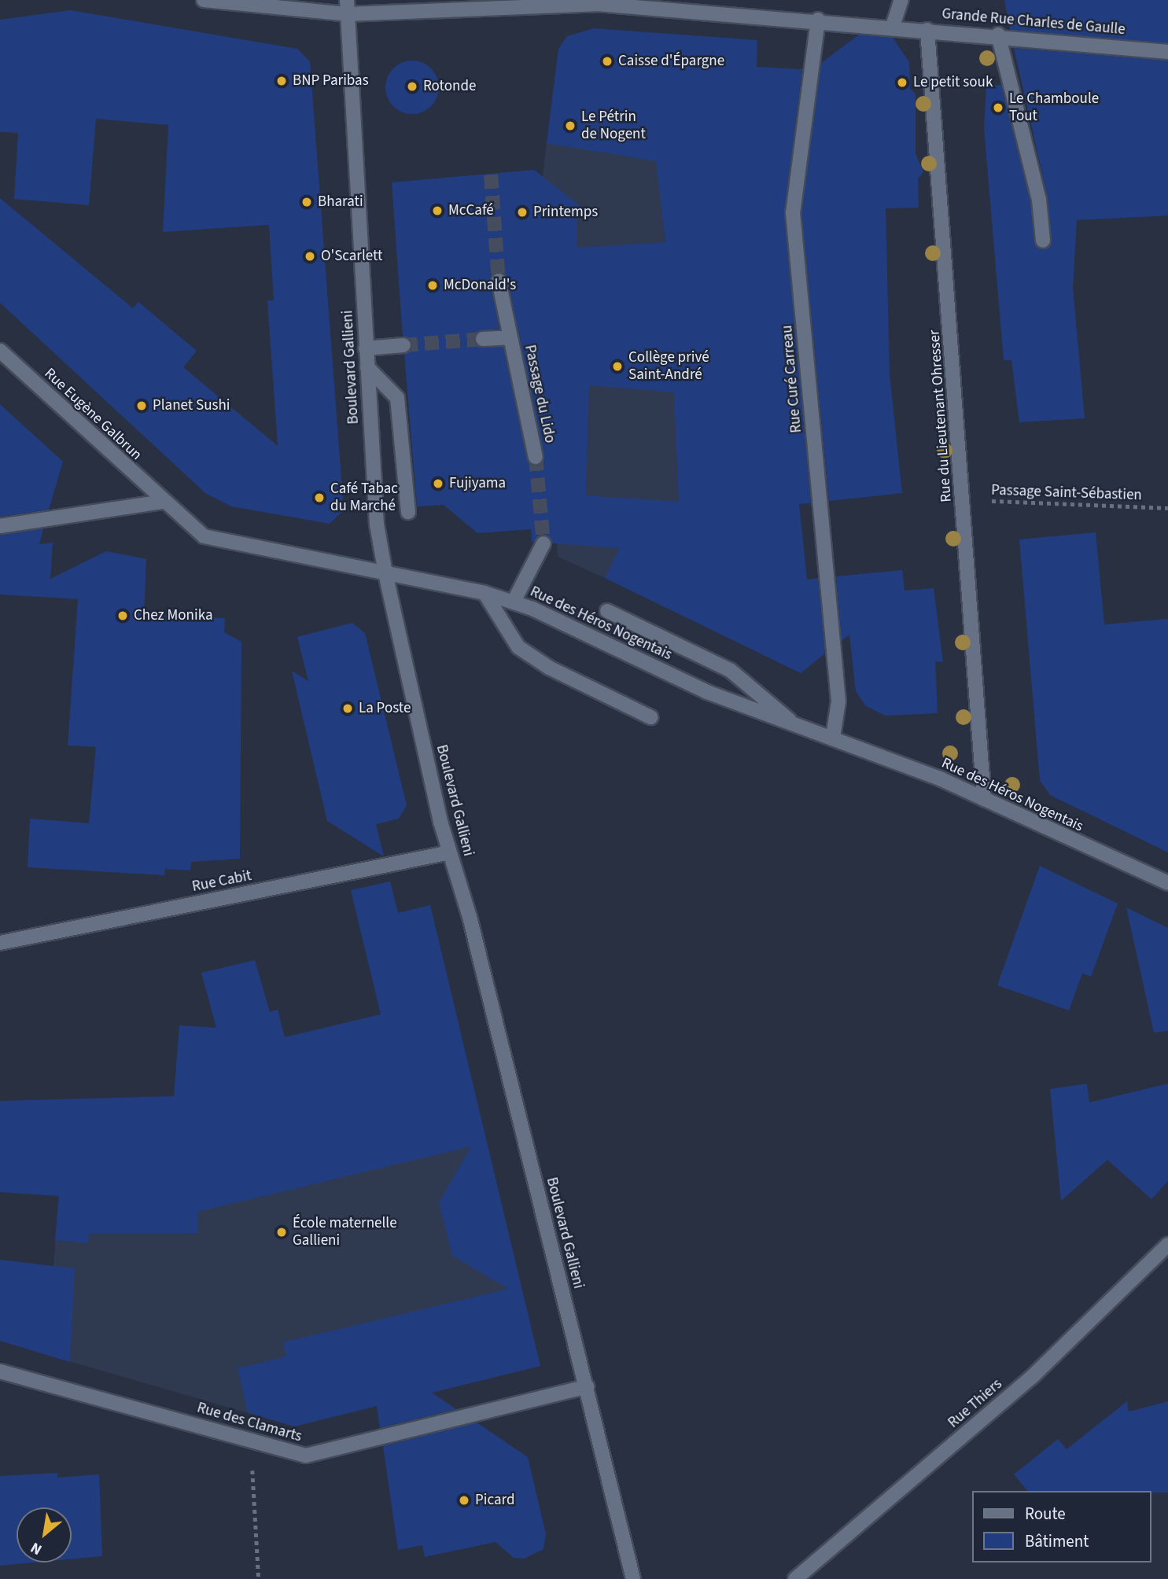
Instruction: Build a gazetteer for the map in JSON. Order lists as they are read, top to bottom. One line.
{"streets":{"street":["Grande Rue Charles de Gaulle","Boulevard Gallieni","Rue Curé Carreau","Passage du Lido","Rue Eugène Galbrun","Rue du Lieutenant Ohresser","Rue des Héros Nogentais","Rue Cabit","Rue Thiers","Rue des Clamarts"],"path":["Passage Saint-Sébastien"]},"crossings":[["Grande Rue Charles de Gaulle","Boulevard Gallieni"],["Grande Rue Charles de Gaulle","Rue Curé Carreau"],["Grande Rue Charles de Gaulle","Rue du Lieutenant Ohresser"],["Boulevard Gallieni","Rue des Héros Nogentais"],["Boulevard Gallieni","Rue Cabit"],["Boulevard Gallieni","Rue des Clamarts"],["Rue Curé Carreau","Rue des Héros Nogentais"],["Rue Eugène Galbrun","Rue des Héros Nogentais"],["Rue du Lieutenant Ohresser","Passage Saint-Sébastien"],["Rue du Lieutenant Ohresser","Rue des Héros Nogentais"]],"places":["Caisse d'Épargne","BNP Paribas","Le petit souk","Rotonde","Le Chamboule Tout","Le Pétrin de Nogent","Bharati","McCafé","Printemps","O'Scarlett","McDonald's","Collège privé Saint-André","Planet Sushi","Fujiyama","Café Tabac du Marché","Chez Monika","La Poste","École maternelle Gallieni","Picard"],"legend":["Route","Bâtiment"],"north":"bottom left"}
